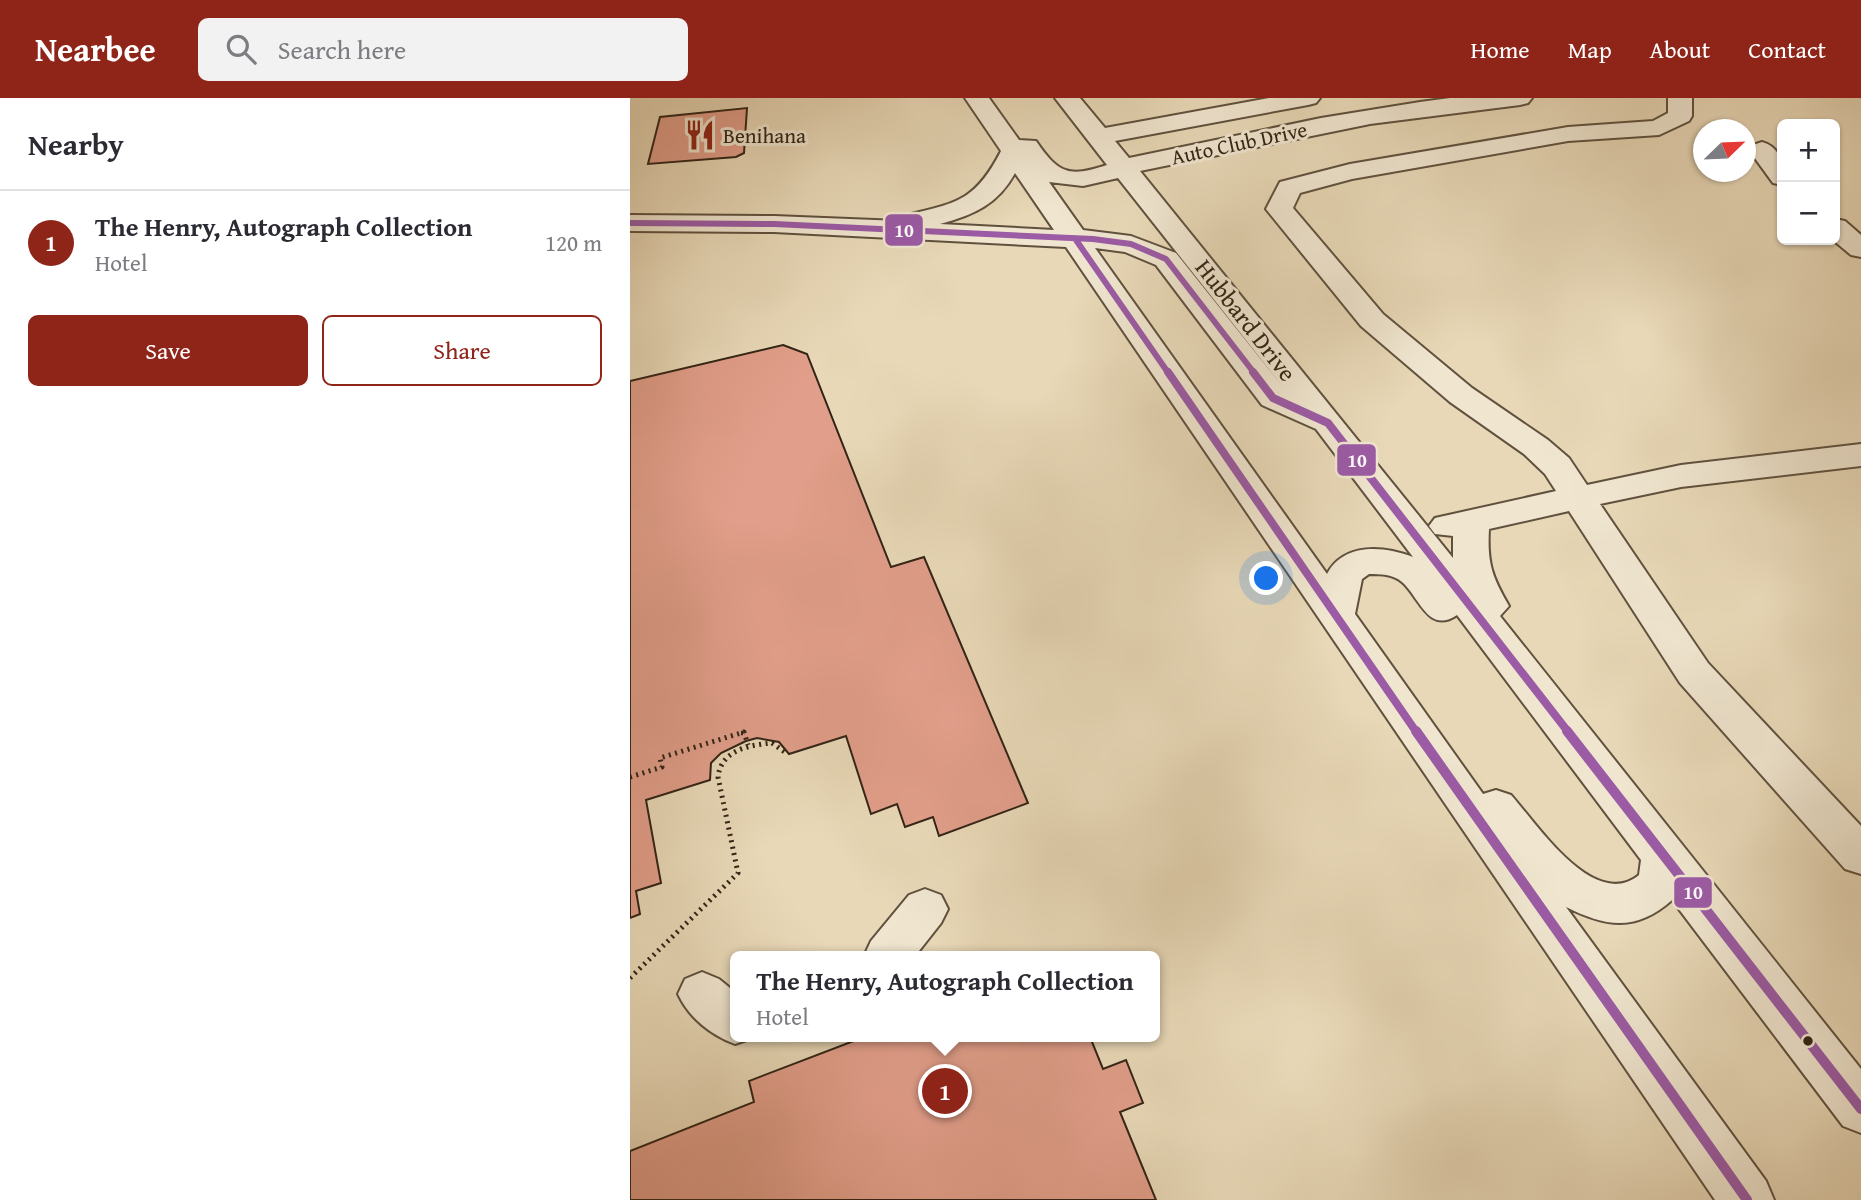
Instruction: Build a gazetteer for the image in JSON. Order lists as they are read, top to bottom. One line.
{"streets":{"street":["Auto Club Drive","Hubbard Drive"]},"crossings":[["Auto Club Drive","Hubbard Drive"]],"places":{"restaurant":["Benihana"]},"lines":["transit line 10"],"north":"top right","page":{"header":"Nearbee","search":"Search here","nav":["Home","Map","About","Contact"],"heading":"Nearby","map_buttons":["+","−"],"list":[{"mark":"1","name":"The Henry, Autograph Collection","note":"Hotel","value":"120 m"}],"buttons":["Save","Share"],"popup":["The Henry, Autograph Collection","Hotel"],"pins":"1"}}
